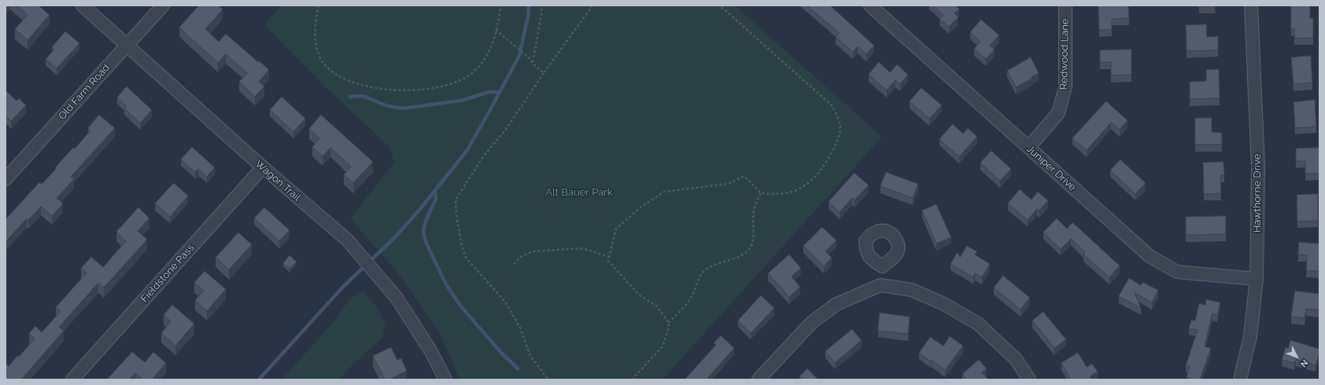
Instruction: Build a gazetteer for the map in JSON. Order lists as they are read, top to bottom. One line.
{"streets":{"street":["Redwood Lane","Old Farm Road","Juniper Drive","Wagon Trail","Hawthorne Drive","Fieldstone Pass"]},"crossings":[["Redwood Lane","Juniper Drive"],["Old Farm Road","Wagon Trail"],["Juniper Drive","Hawthorne Drive"],["Wagon Trail","Fieldstone Pass"]],"parks":["Alt Bauer Park"],"north":"bottom right"}
